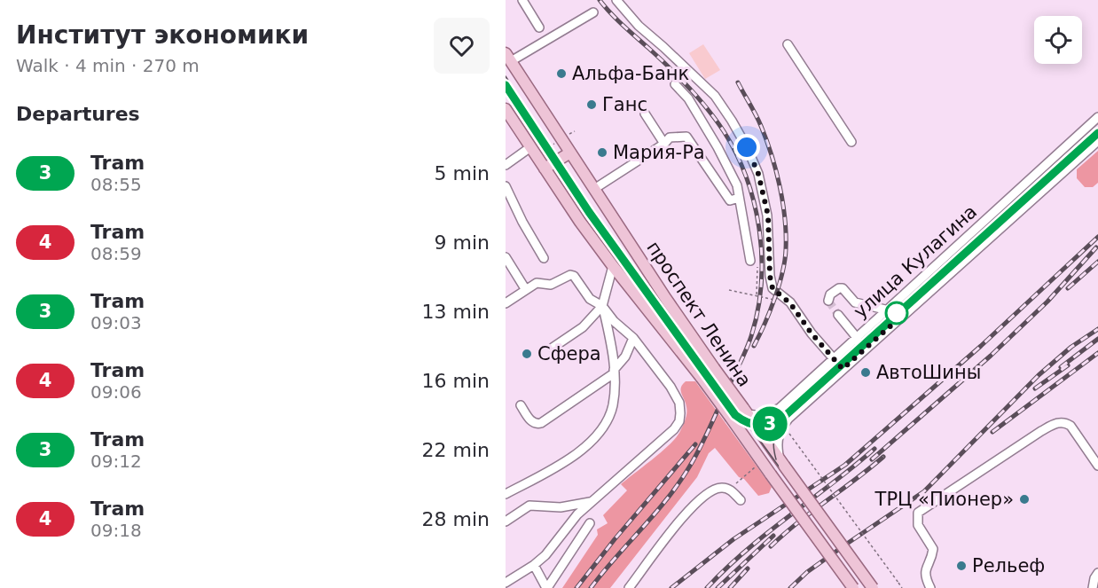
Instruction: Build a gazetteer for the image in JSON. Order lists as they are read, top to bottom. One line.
{"streets":{"main road":["проспект Ленина"],"street":["улица Кулагина"]},"crossings":[["улица Кулагина","проспект Ленина"]],"places":["Альфа-Банк","Ганс","Мария-Ра","Сфера","АвтоШины","ТРЦ «Пионер»","Рельеф"],"lines":["tram line 3"],"page":{"heading":[["Институт экономики","Walk · 4 min · 270 m"],"Departures"],"on_map":"3","list":[{"mark":"3","name":"Tram","note":"08:55","value":"5 min"},{"mark":"4","name":"Tram","note":"08:59","value":"9 min"},{"mark":"3","name":"Tram","note":"09:03","value":"13 min"},{"mark":"4","name":"Tram","note":"09:06","value":"16 min"},{"mark":"3","name":"Tram","note":"09:12","value":"22 min"},{"mark":"4","name":"Tram","note":"09:18","value":"28 min"}]}}
